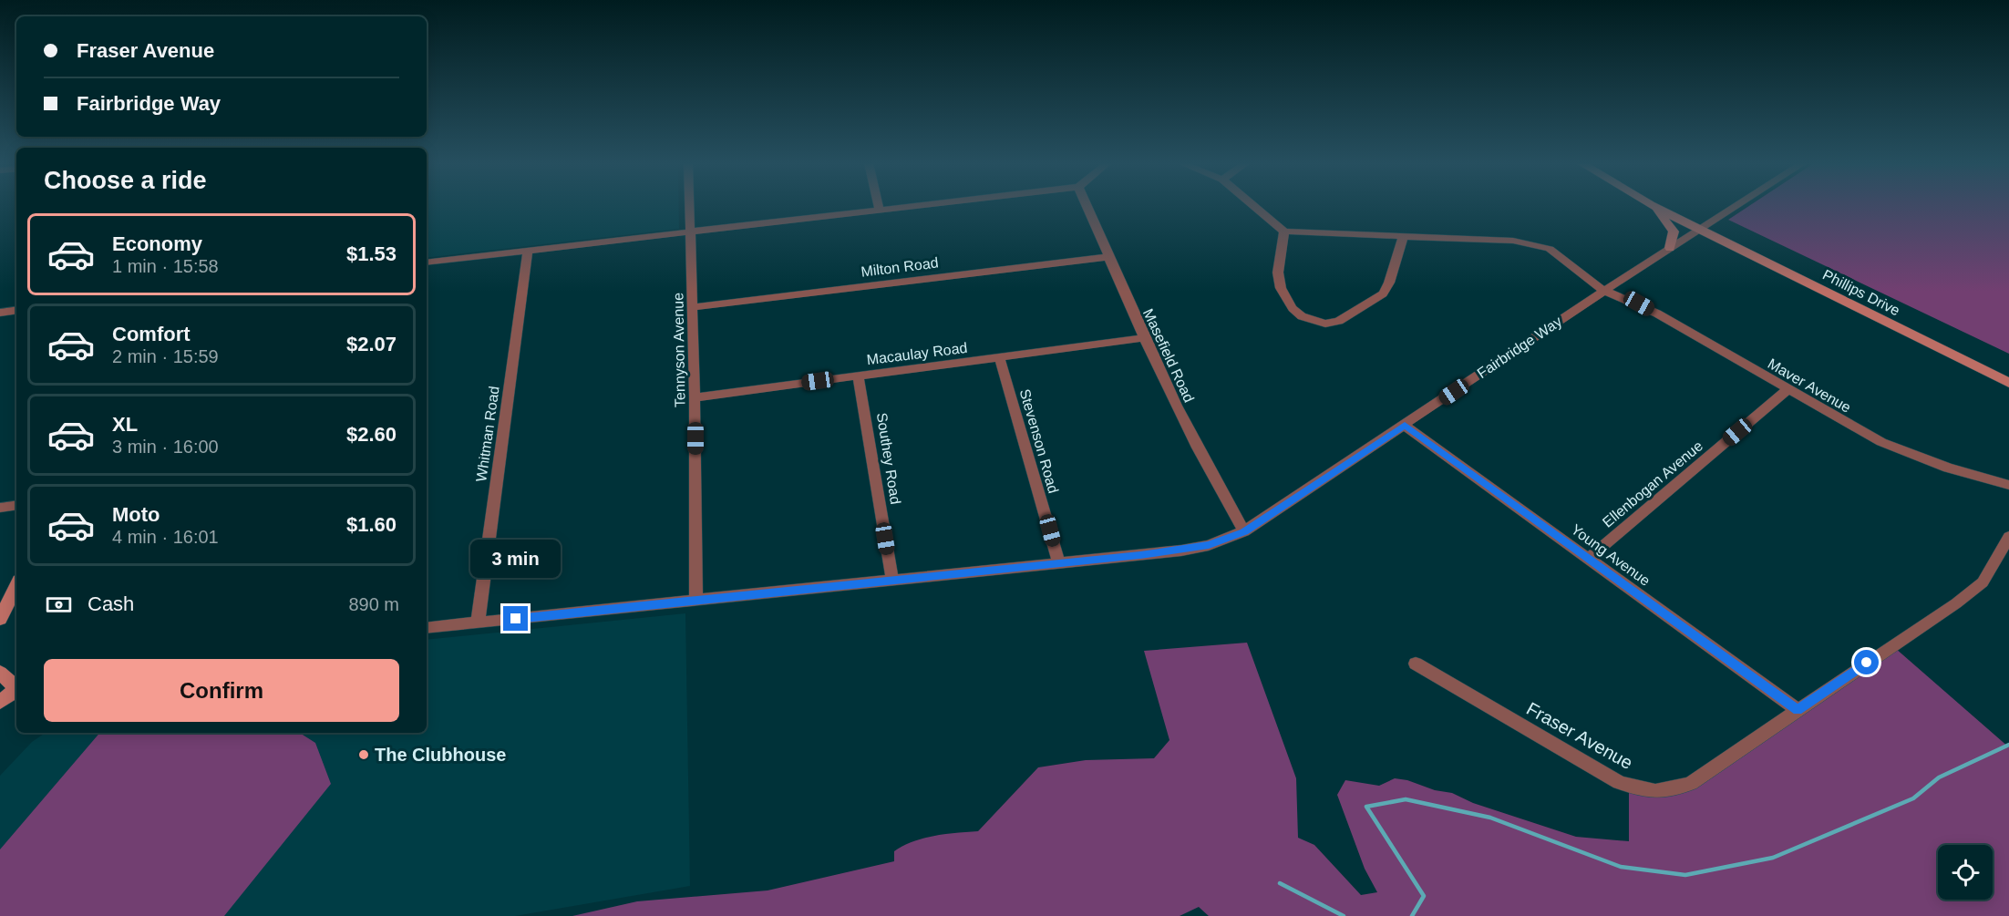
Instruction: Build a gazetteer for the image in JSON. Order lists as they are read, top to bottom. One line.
{"streets":{"main road":["Phillips Drive"],"street":["Milton Road","Fairbridge Way","Tennyson Avenue","Macaulay Road","Masefield Road","Maver Avenue","Whitman Road","Stevenson Road","Southey Road","Ellenbogan Avenue","Young Avenue","Fraser Avenue"]},"crossings":[["Milton Road","Tennyson Avenue"],["Milton Road","Masefield Road"],["Phillips Drive","Fairbridge Way"],["Fairbridge Way","Tennyson Avenue"],["Fairbridge Way","Masefield Road"],["Fairbridge Way","Maver Avenue"],["Fairbridge Way","Whitman Road"],["Fairbridge Way","Stevenson Road"],["Fairbridge Way","Southey Road"],["Fairbridge Way","Young Avenue"],["Tennyson Avenue","Macaulay Road"],["Macaulay Road","Masefield Road"],["Macaulay Road","Stevenson Road"],["Macaulay Road","Southey Road"],["Maver Avenue","Ellenbogan Avenue"],["Ellenbogan Avenue","Young Avenue"],["Young Avenue","Fraser Avenue"]],"places":["The Clubhouse"],"page":{"banner":["Fraser Avenue","Fairbridge Way"],"heading":"Choose a ride","list":[{"name":"Economy","note":"1 min · 15:58","value":"$1.53"},{"name":"Comfort","note":"2 min · 15:59","value":"$2.07"},{"name":"XL","note":"3 min · 16:00","value":"$2.60"},{"name":"Moto","note":"4 min · 16:01","value":"$1.60"}],"bubble":"3 min","pay":["Cash","890 m"],"buttons":"Confirm"}}
